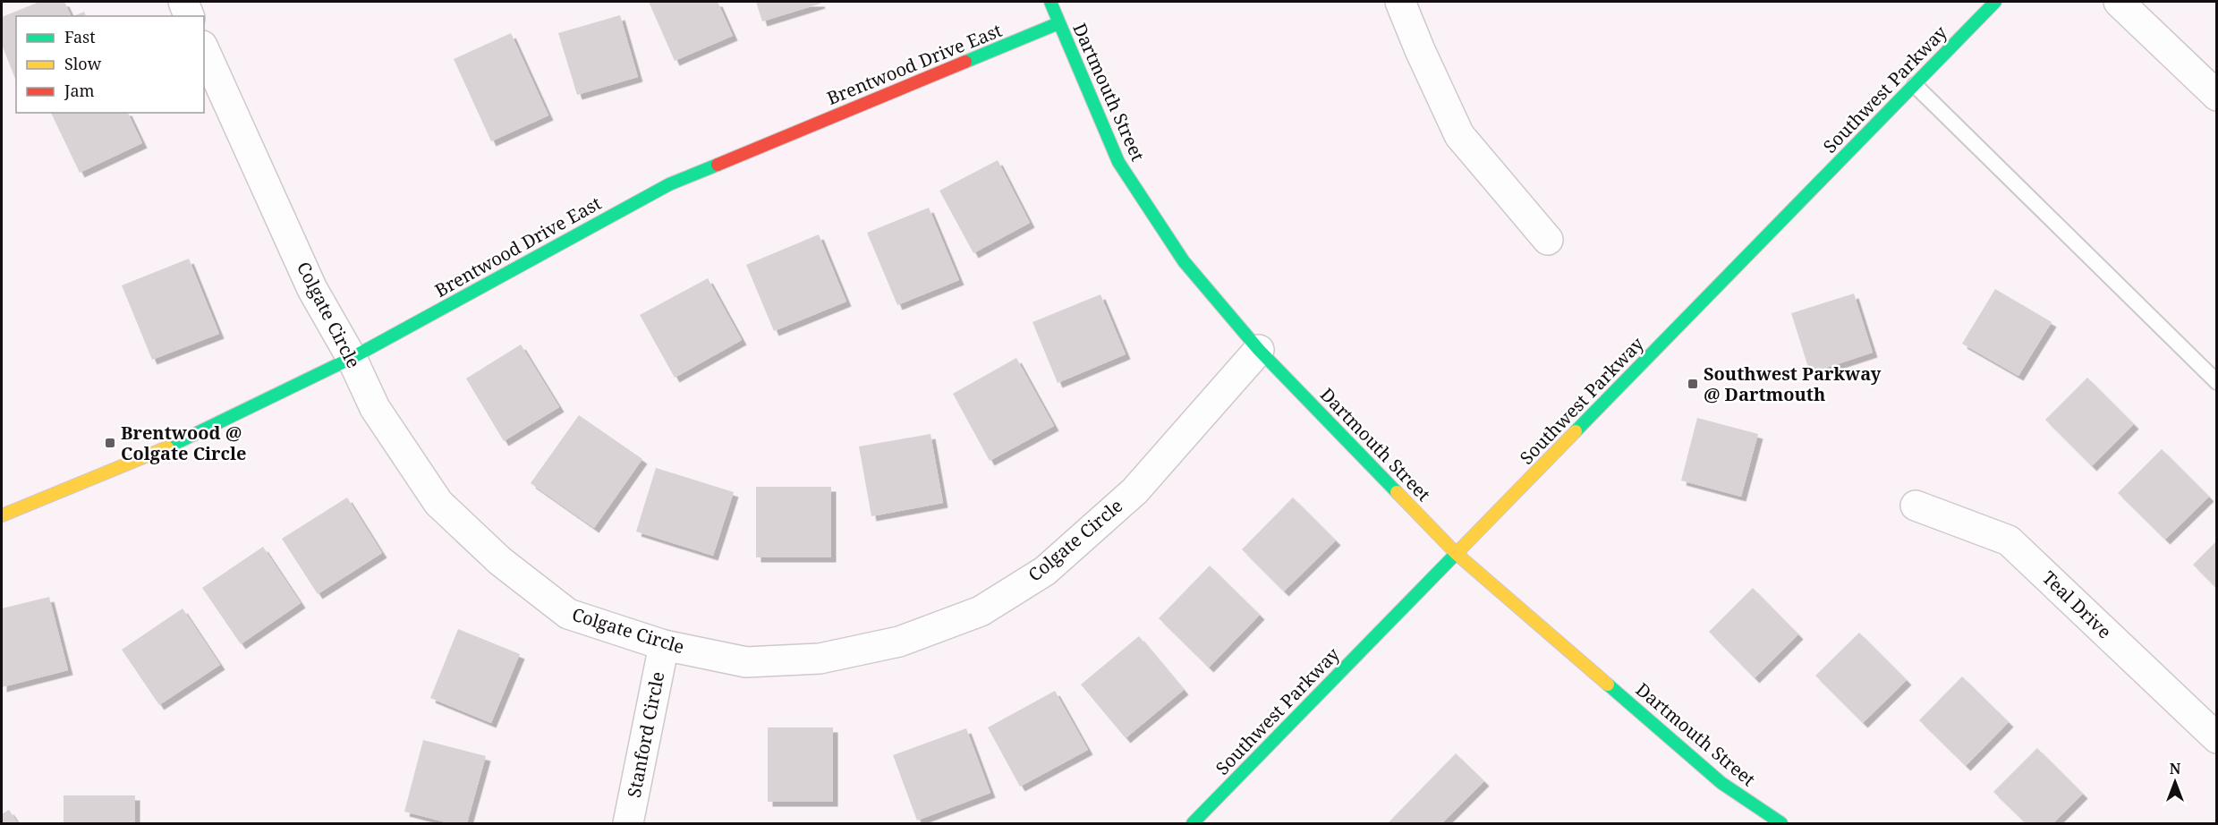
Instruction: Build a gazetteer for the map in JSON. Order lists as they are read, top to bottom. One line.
{"streets":{"street":["Brentwood Drive East","Southwest Parkway","Dartmouth Street","Colgate Circle","Teal Drive","Stanford Circle"]},"crossings":[["Brentwood Drive East","Dartmouth Street"],["Brentwood Drive East","Colgate Circle"],["Southwest Parkway","Dartmouth Street"],["Dartmouth Street","Colgate Circle"],["Colgate Circle","Stanford Circle"]],"places":{"transit":["Southwest Parkway @ Dartmouth","Brentwood @ Colgate Circle"]},"legend":["Fast","Slow","Jam"],"north":"top"}
